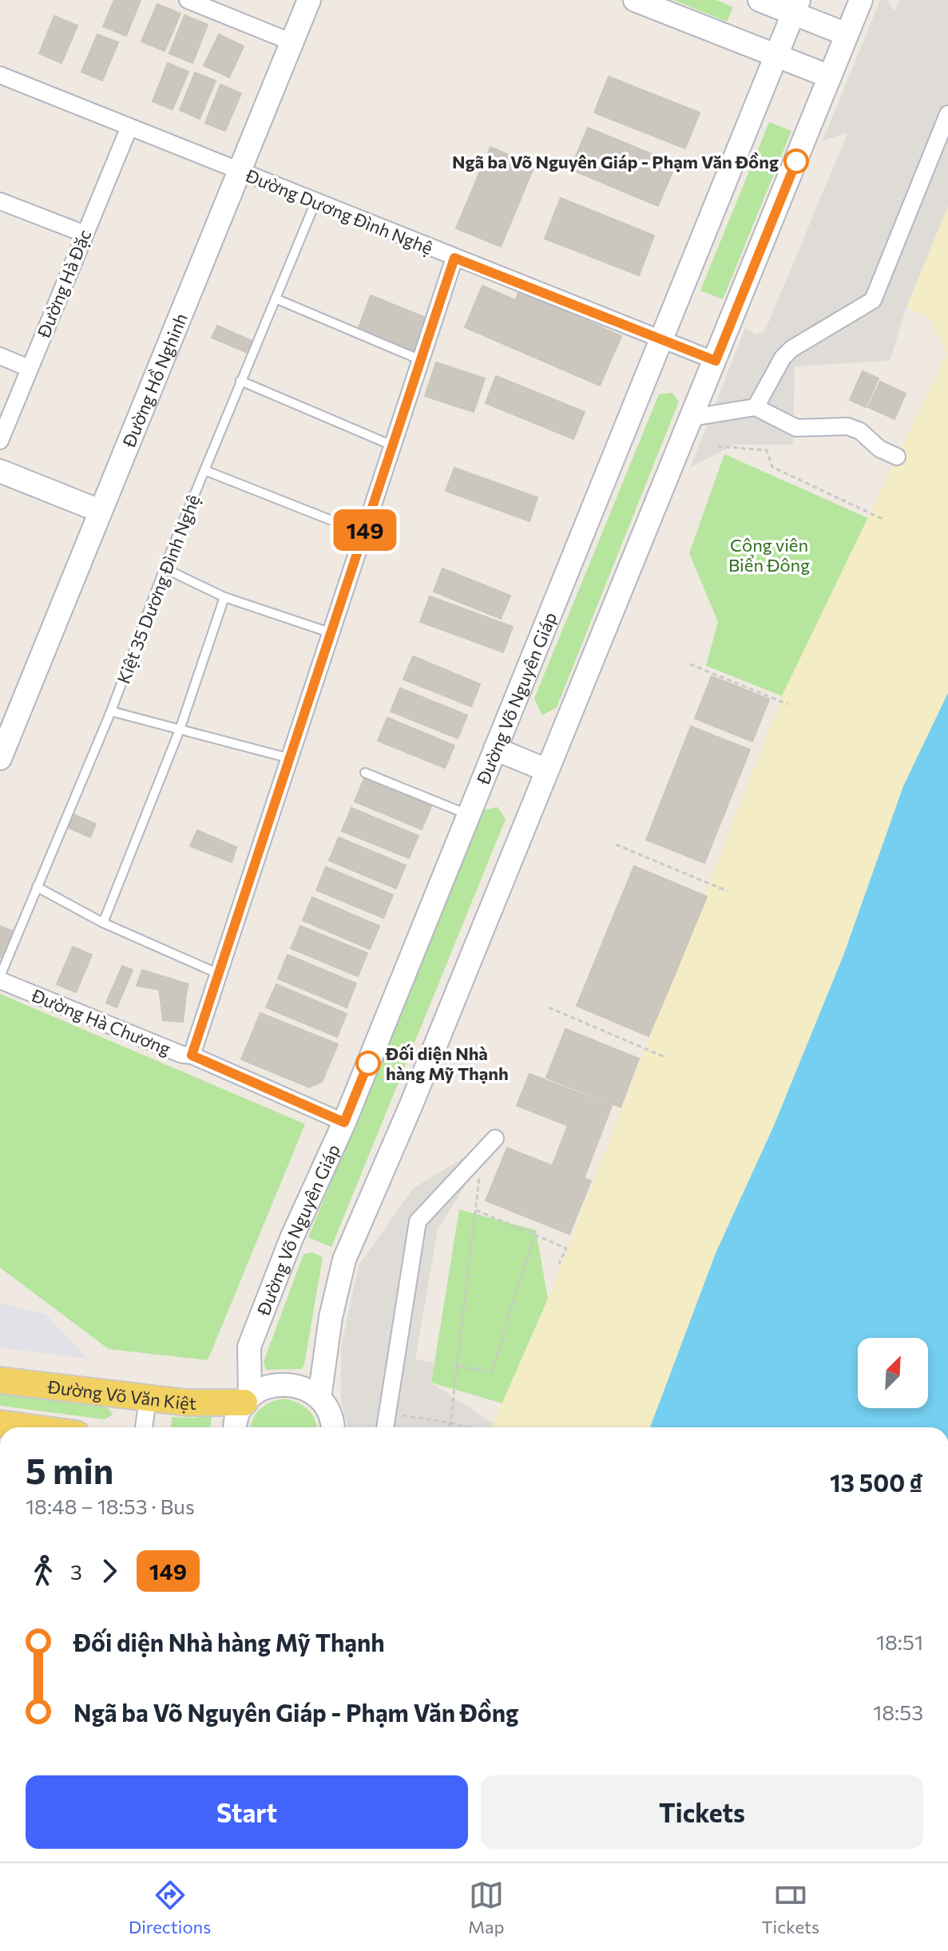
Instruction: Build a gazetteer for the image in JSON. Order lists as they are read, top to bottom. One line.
{"streets":{"main road":["Đường Hồ Nghinh","Đường Võ Nguyên Giáp","Đường Võ Văn Kiệt"],"street":["Đường Dương Đình Nghệ","Đường Hà Đặc","Đường Hà Chương"],"lane":["Kiệt 35 Dương Đình Nghệ"]},"crossings":[["Đường Dương Đình Nghệ","Đường Hà Đặc"],["Đường Dương Đình Nghệ","Đường Hồ Nghinh"],["Đường Dương Đình Nghệ","Kiệt 35 Dương Đình Nghệ"],["Đường Dương Đình Nghệ","Đường Võ Nguyên Giáp"],["Kiệt 35 Dương Đình Nghệ","Đường Hà Chương"],["Đường Võ Nguyên Giáp","Đường Hà Chương"],["Đường Võ Nguyên Giáp","Đường Võ Văn Kiệt"]],"parks":["Công viên Biển Đông"],"places":["Ngã ba Võ Nguyên Giáp - Phạm Văn Đồng","Đối diện Nhà hàng Mỹ Thạnh"],"lines":["bus line 149"],"north":"top right","page":{"on_map":"149","heading":["5 min","18:48 – 18:53 · Bus","13 500 ₫"],"legs":["3","149"],"list":[{"name":"Đối diện Nhà hàng Mỹ Thạnh","value":"18:51"},{"name":"Ngã ba Võ Nguyên Giáp - Phạm Văn Đồng","value":"18:53"}],"buttons":["Start","Tickets"],"tabs":["Directions","Map","Tickets"]}}
